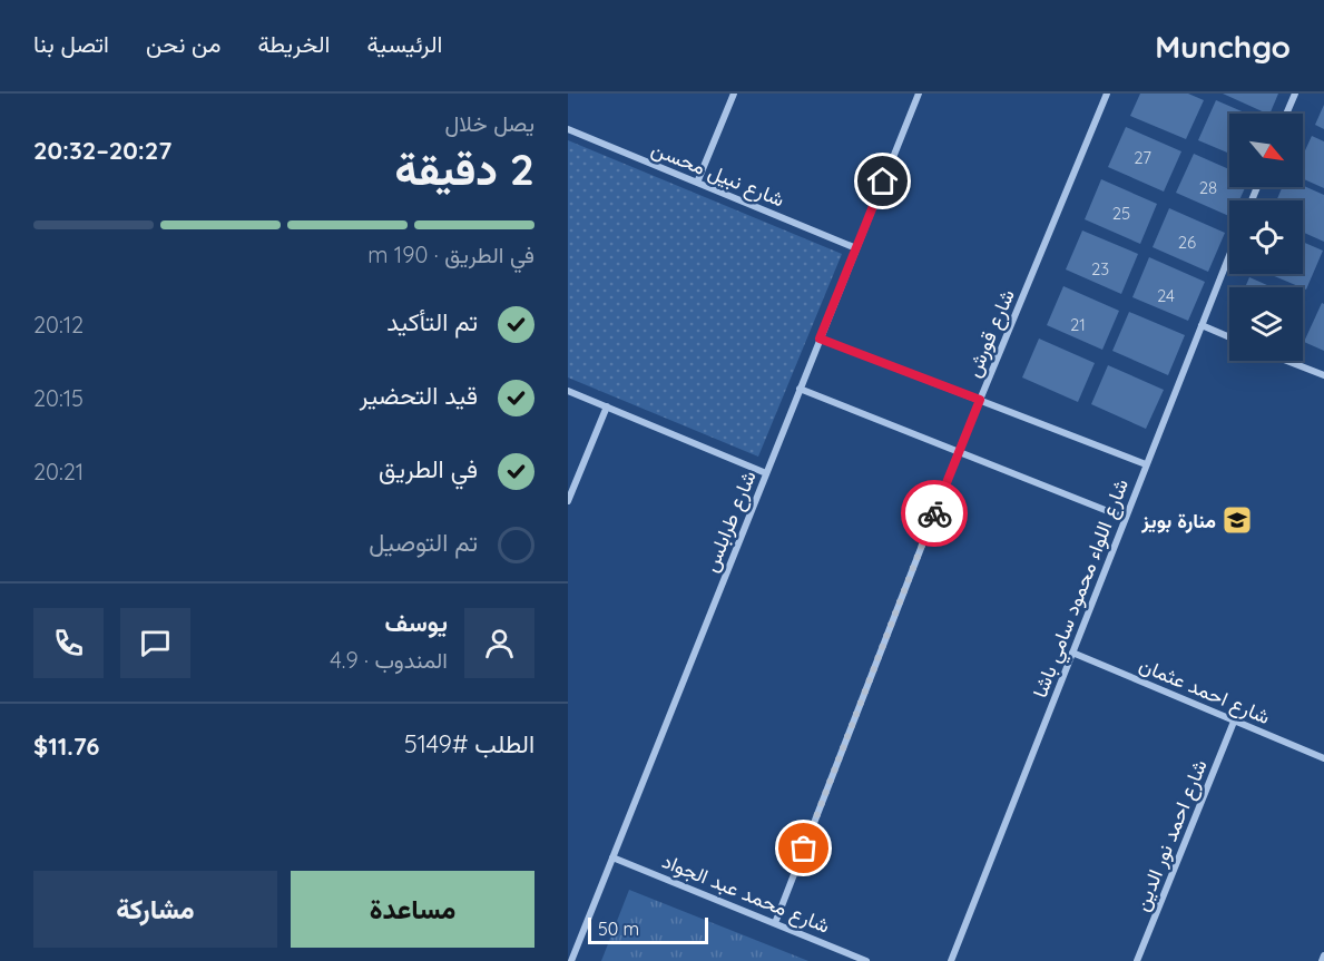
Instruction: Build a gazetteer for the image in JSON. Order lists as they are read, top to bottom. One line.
{"streets":{"street":["شارع نبيل محسن","شارع قورش","شارع طرابلس","شارع اللواء محمود سامي باشا","شارع احمد عثمان","شارع احمد نور الدين","شارع محمد عبد الجواد"]},"crossings":[["شارع نبيل محسن","شارع طرابلس"],["شارع قورش","شارع محمد عبد الجواد"],["شارع طرابلس","شارع محمد عبد الجواد"],["شارع اللواء محمود سامي باشا","شارع احمد عثمان"],["شارع احمد عثمان","شارع احمد نور الدين"]],"places":{"school or university":["منارة بويز"]},"house_numbers":["27","28","25","26","23","24","21"],"scale_bar":"50 m","north":"bottom right","page":{"header":"Munchgo","nav":["الرئيسية","الخريطة","من نحن","اتصل بنا"],"heading":["2 دقيقة","يصل خلال","20:27–20:32"],"panel":["يوسف","المندوب · 4.9","الطلب #5149","$11.76"],"bar":"في الطريق · 190 m","list":[["تم التأكيد","20:12"],["قيد التحضير","20:15"],["في الطريق","20:21"],"تم التوصيل"],"buttons":["مساعدة","مشاركة"],"scale":"50 m"}}
